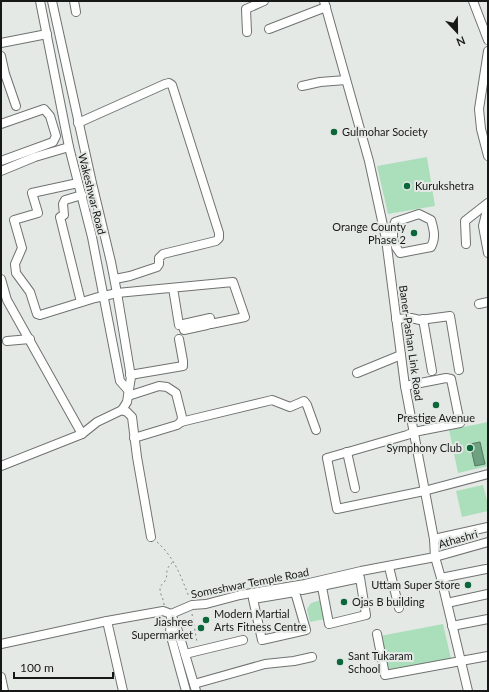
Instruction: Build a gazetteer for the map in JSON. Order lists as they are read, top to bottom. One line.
{"streets":{"street":["Wakeshwar Road","Baner-Pashan Link Road","Athashri","Someshwar Temple Road"]},"crossings":[["Baner-Pashan Link Road","Athashri"],["Baner-Pashan Link Road","Someshwar Temple Road"],["Athashri","Someshwar Temple Road"]],"places":["Gulmohar Society","Kurukshetra","Orange County Phase 2","Prestige Avenue","Symphony Club","Uttam Super Store","Ojas B building","Modern Martial Arts Fitness Centre","Jiashree Supermarket","Sant Tukaram School"],"scale_bar":"100 m","north":"bottom"}
